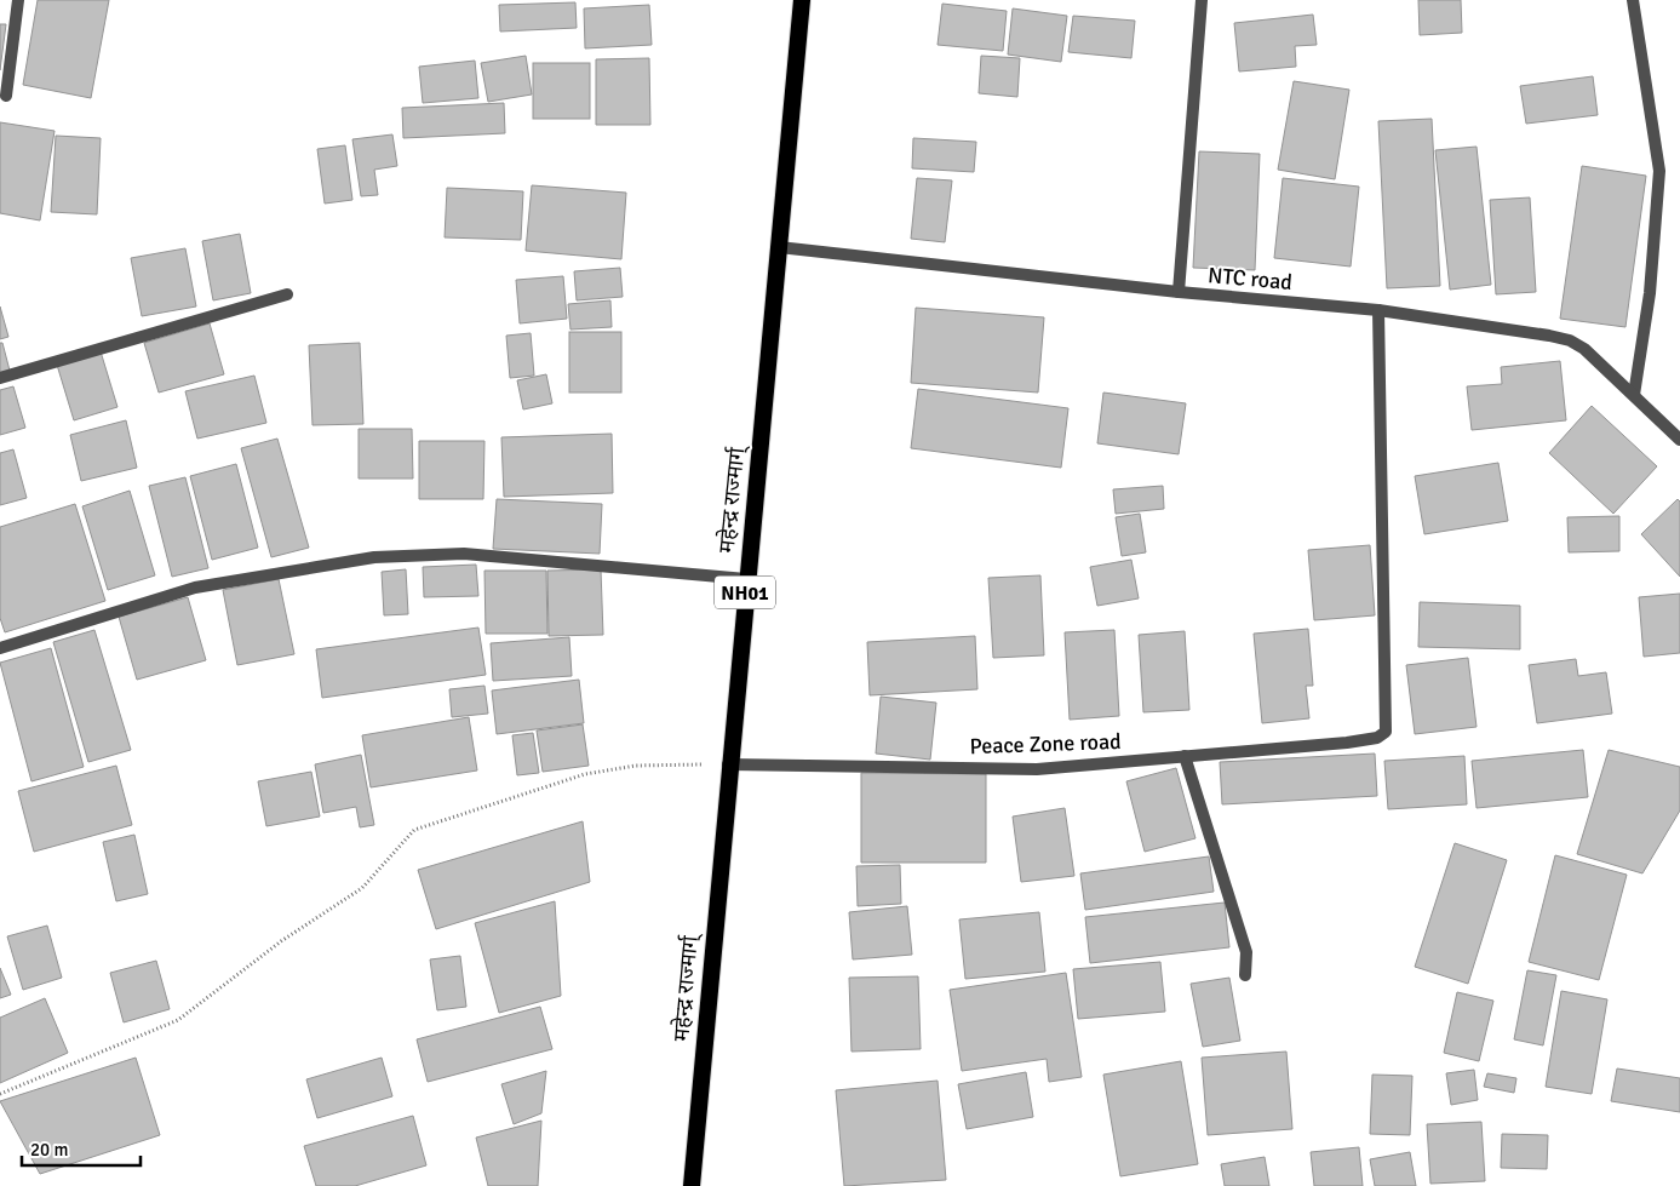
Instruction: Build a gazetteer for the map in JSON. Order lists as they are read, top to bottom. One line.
{"streets":{"highway":["महेन्द्र राज्मार्ग्","NH01"],"street":["NTC road","Peace Zone road"]},"crossings":[["NTC road","महेन्द्र राज्मार्ग्"],["NTC road","Peace Zone road"],["महेन्द्र राज्मार्ग्","Peace Zone road"]],"scale_bar":"20 m"}
